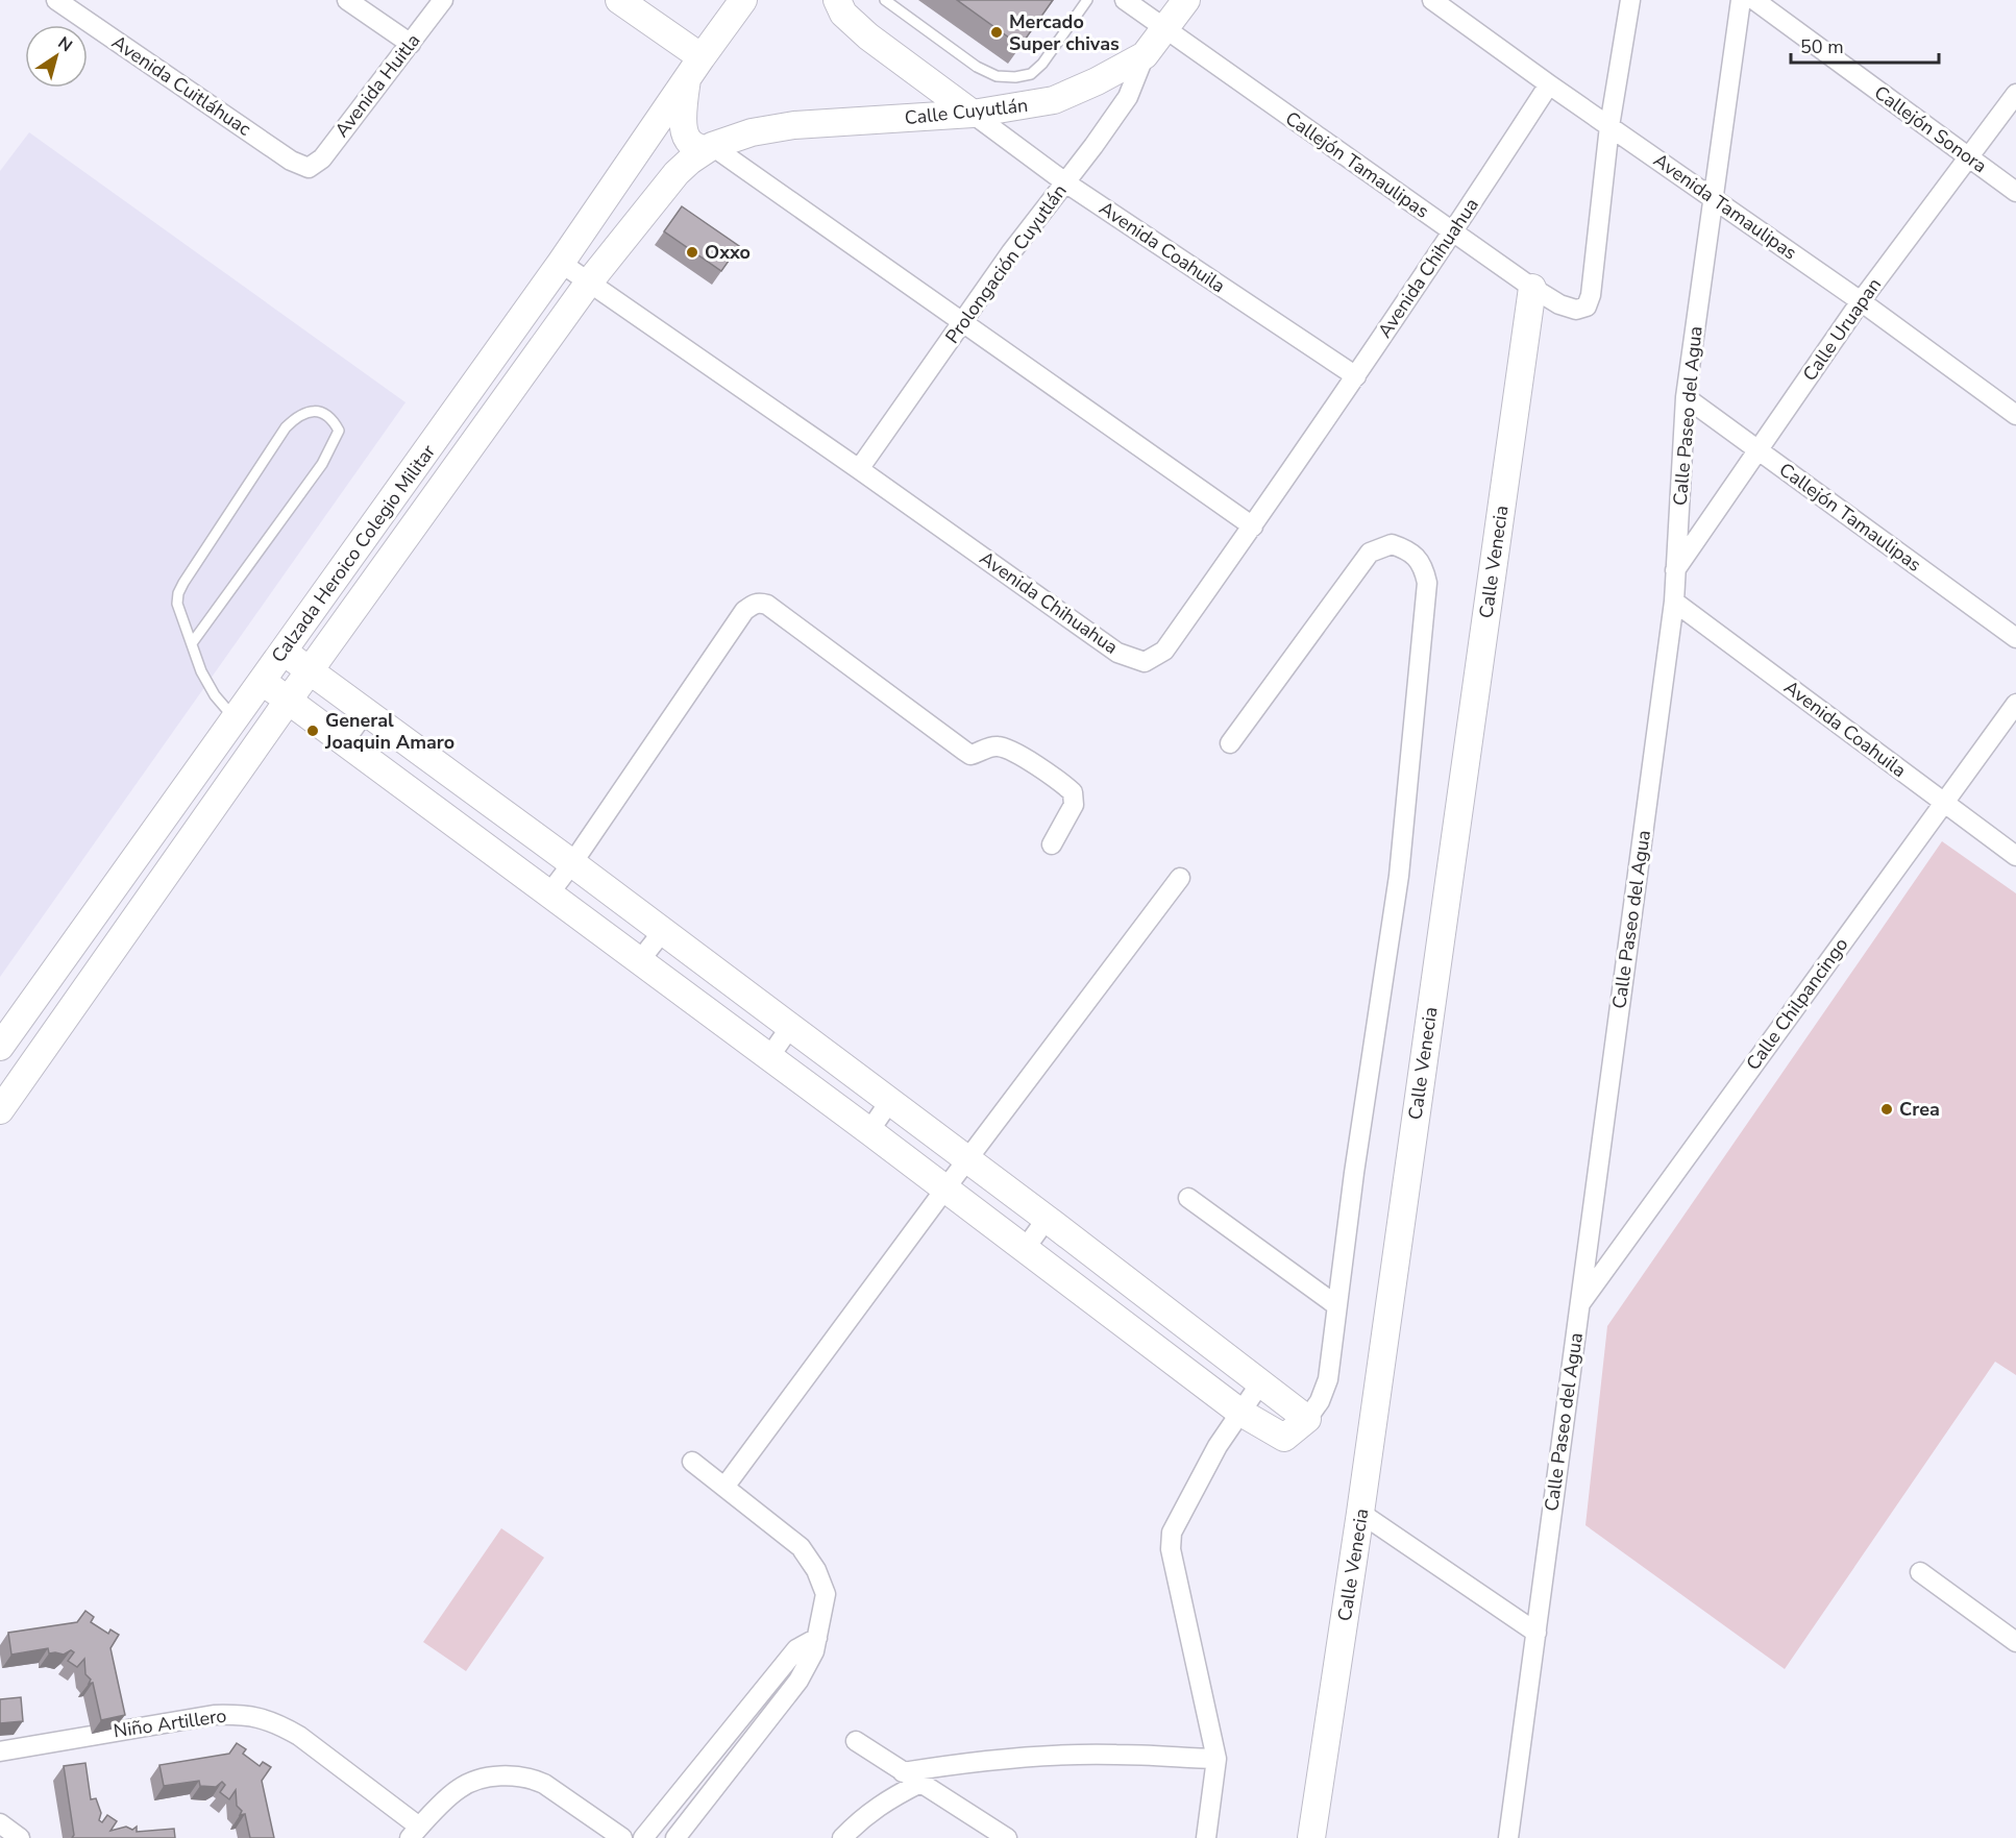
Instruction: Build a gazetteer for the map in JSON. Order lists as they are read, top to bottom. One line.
{"streets":{"street":["Avenida Cuitláhuac","Avenida Huitla","Calle Cuyutlán","Callejón Sonora","Callejón Tamaulipas","Avenida Tamaulipas","Avenida Coahuila","Prolongación Cuyutlán","Avenida Chihuahua","Calle Uruapan","Calle Paseo del Agua","Calzada Heroico Colegio Militar","Calle Venecia","Calle Chilpancingo","Niño Artillero"]},"crossings":[["Avenida Cuitláhuac","Avenida Huitla"],["Calle Cuyutlán","Callejón Tamaulipas"],["Calle Cuyutlán","Avenida Coahuila"],["Calle Cuyutlán","Prolongación Cuyutlán"],["Calle Cuyutlán","Calzada Heroico Colegio Militar"],["Callejón Sonora","Calle Uruapan"],["Callejón Tamaulipas","Avenida Tamaulipas"],["Callejón Tamaulipas","Avenida Chihuahua"],["Callejón Tamaulipas","Calle Uruapan"],["Callejón Tamaulipas","Calle Paseo del Agua"],["Callejón Tamaulipas","Calle Venecia"],["Avenida Tamaulipas","Avenida Chihuahua"],["Avenida Tamaulipas","Calle Uruapan"],["Avenida Tamaulipas","Calle Paseo del Agua"],["Avenida Coahuila","Prolongación Cuyutlán"],["Avenida Coahuila","Avenida Chihuahua"],["Avenida Coahuila","Calle Paseo del Agua"],["Avenida Coahuila","Calle Chilpancingo"],["Prolongación Cuyutlán","Avenida Chihuahua"],["Avenida Chihuahua","Calzada Heroico Colegio Militar"],["Calle Uruapan","Calle Paseo del Agua"],["Calle Paseo del Agua","Calle Chilpancingo"]],"places":["Mercado Super chivas","Oxxo","General Joaquin Amaro","Crea"],"scale_bar":"50 m","north":"top right"}
